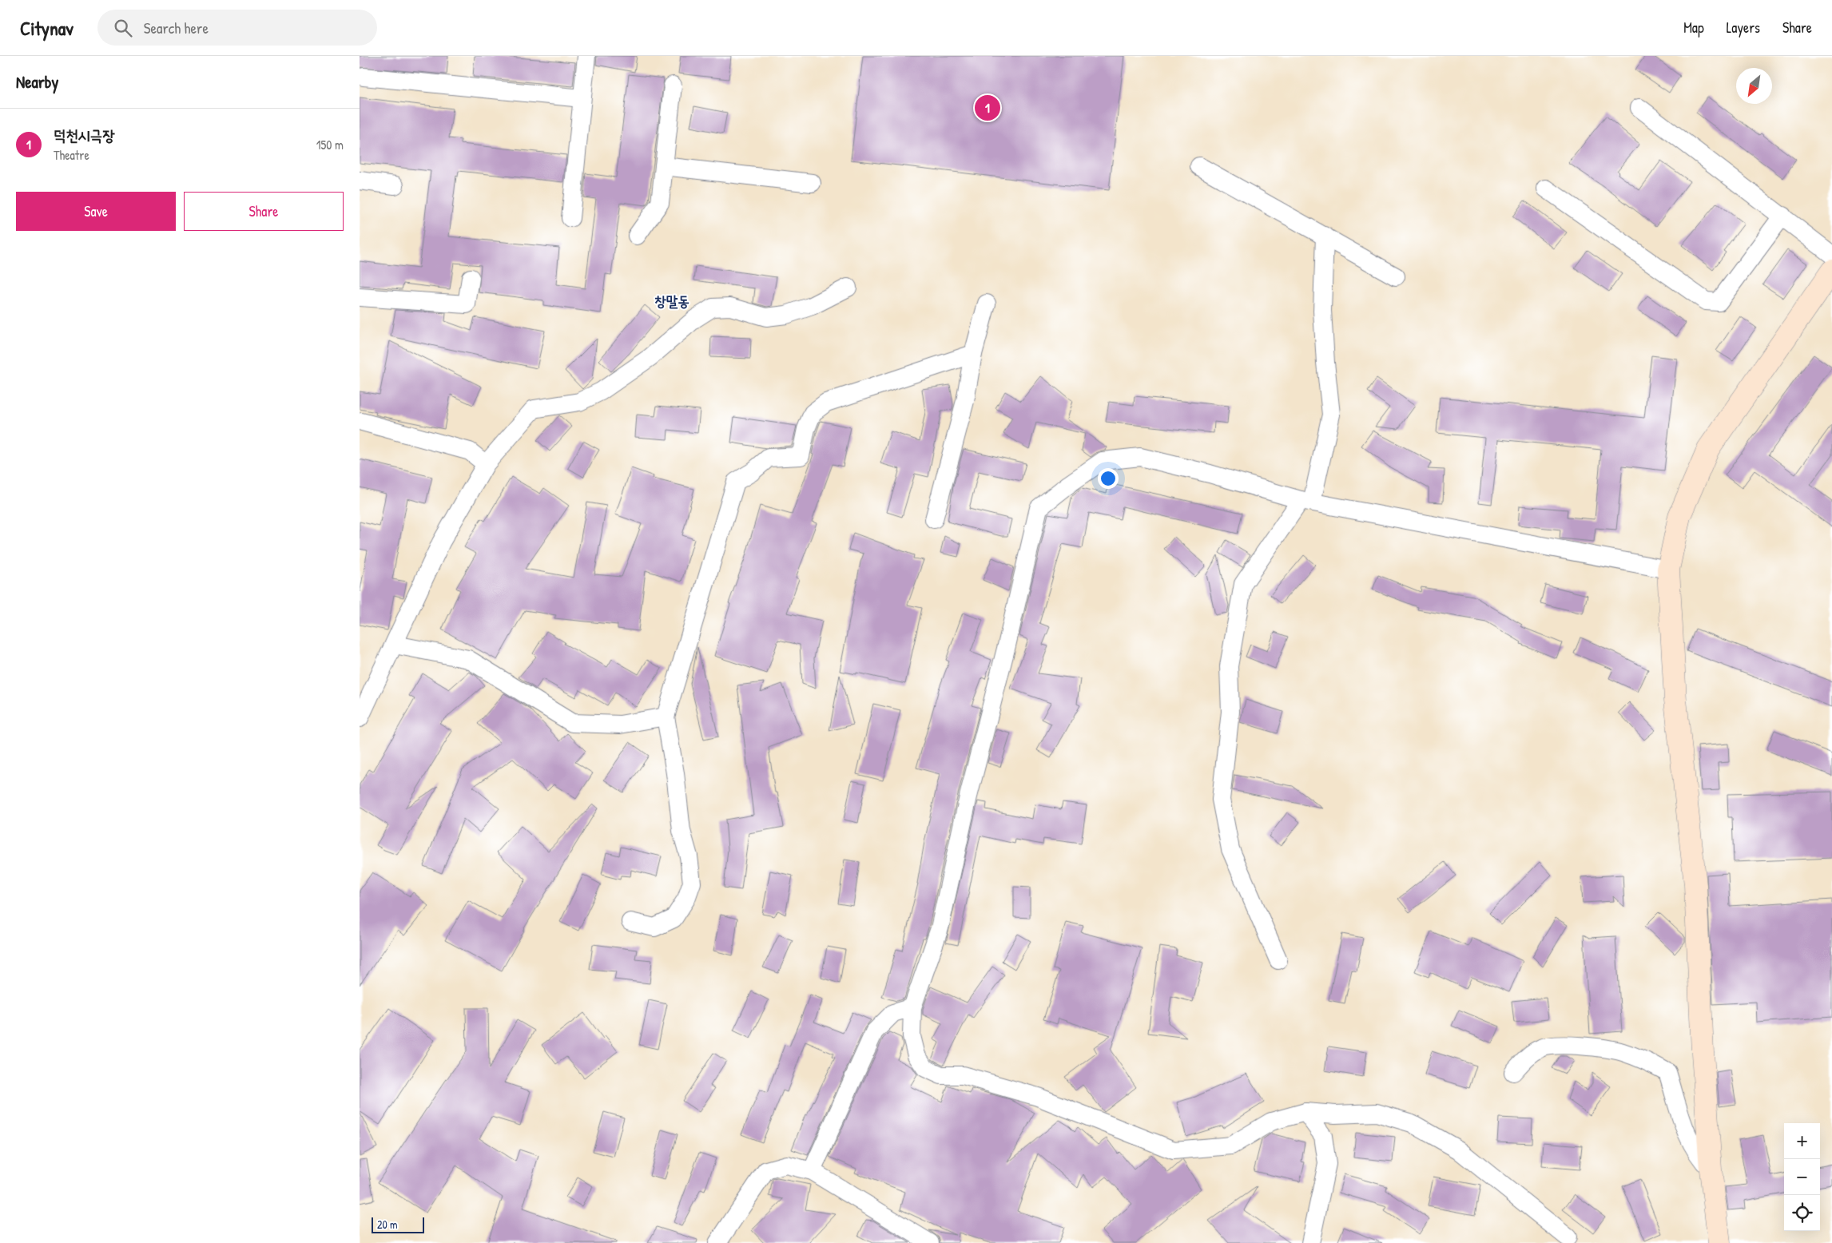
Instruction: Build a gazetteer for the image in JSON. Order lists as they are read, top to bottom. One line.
{"districts":["창말동"],"scale_bar":"20 m","north":"bottom left","page":{"header":"Citynav","search":"Search here","nav":["Map","Layers","Share"],"heading":"Nearby","pins":"1","list":[{"mark":"1","name":"덕천시극장","note":"Theatre","value":"150 m"}],"buttons":["Save","Share"],"map_buttons":["+","−"],"scale":"20 m"}}
